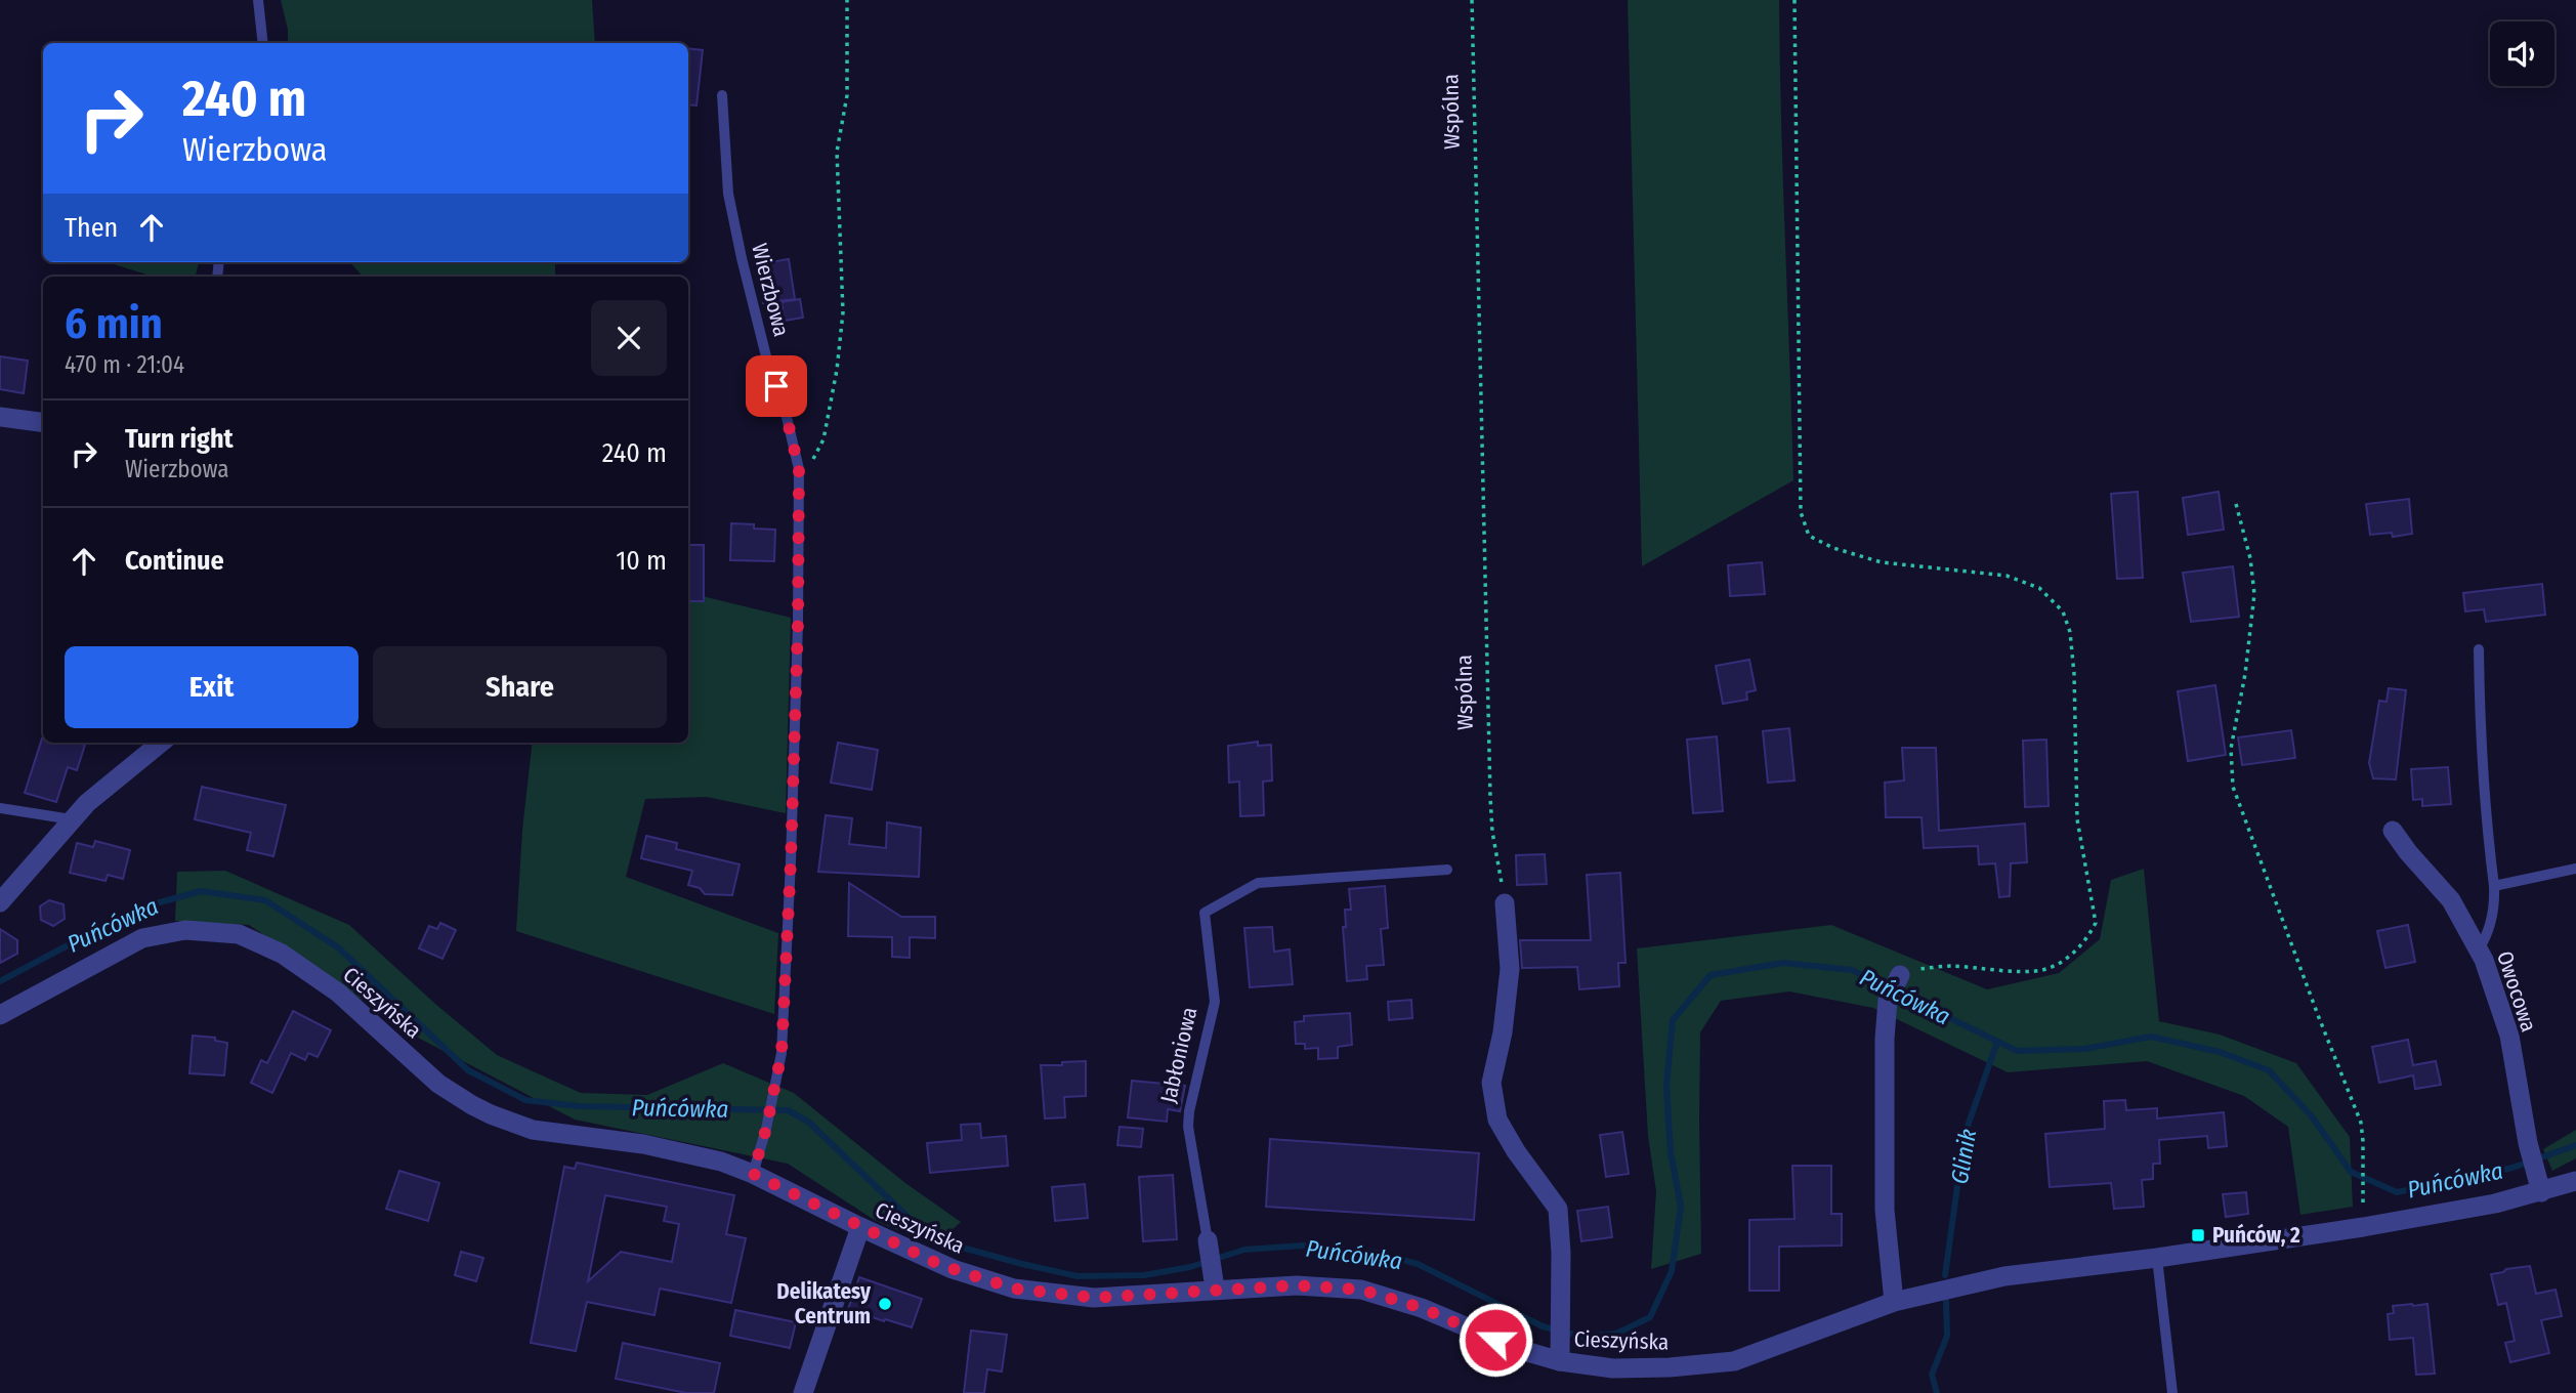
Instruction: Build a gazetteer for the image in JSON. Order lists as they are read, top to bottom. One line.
{"streets":{"street":["Owocowa","Cieszyńska"],"lane":["Wierzbowa","Jabłoniowa"],"path":["Wspólna"]},"crossings":[["Wierzbowa","Cieszyńska"],["Owocowa","Cieszyńska"]],"water":["Puńcówka","Glinik"],"places":{"transit":["Puńców, 2"],"other":["Delikatesy Centrum"]},"page":{"turn":["240 m","Wierzbowa"],"then":"Then","heading":["6 min","470 m · 21:04"],"list":[{"name":"Turn right","note":"Wierzbowa","value":"240 m"},{"name":"Continue","value":"10 m"}],"buttons":["Exit","Share"]}}
